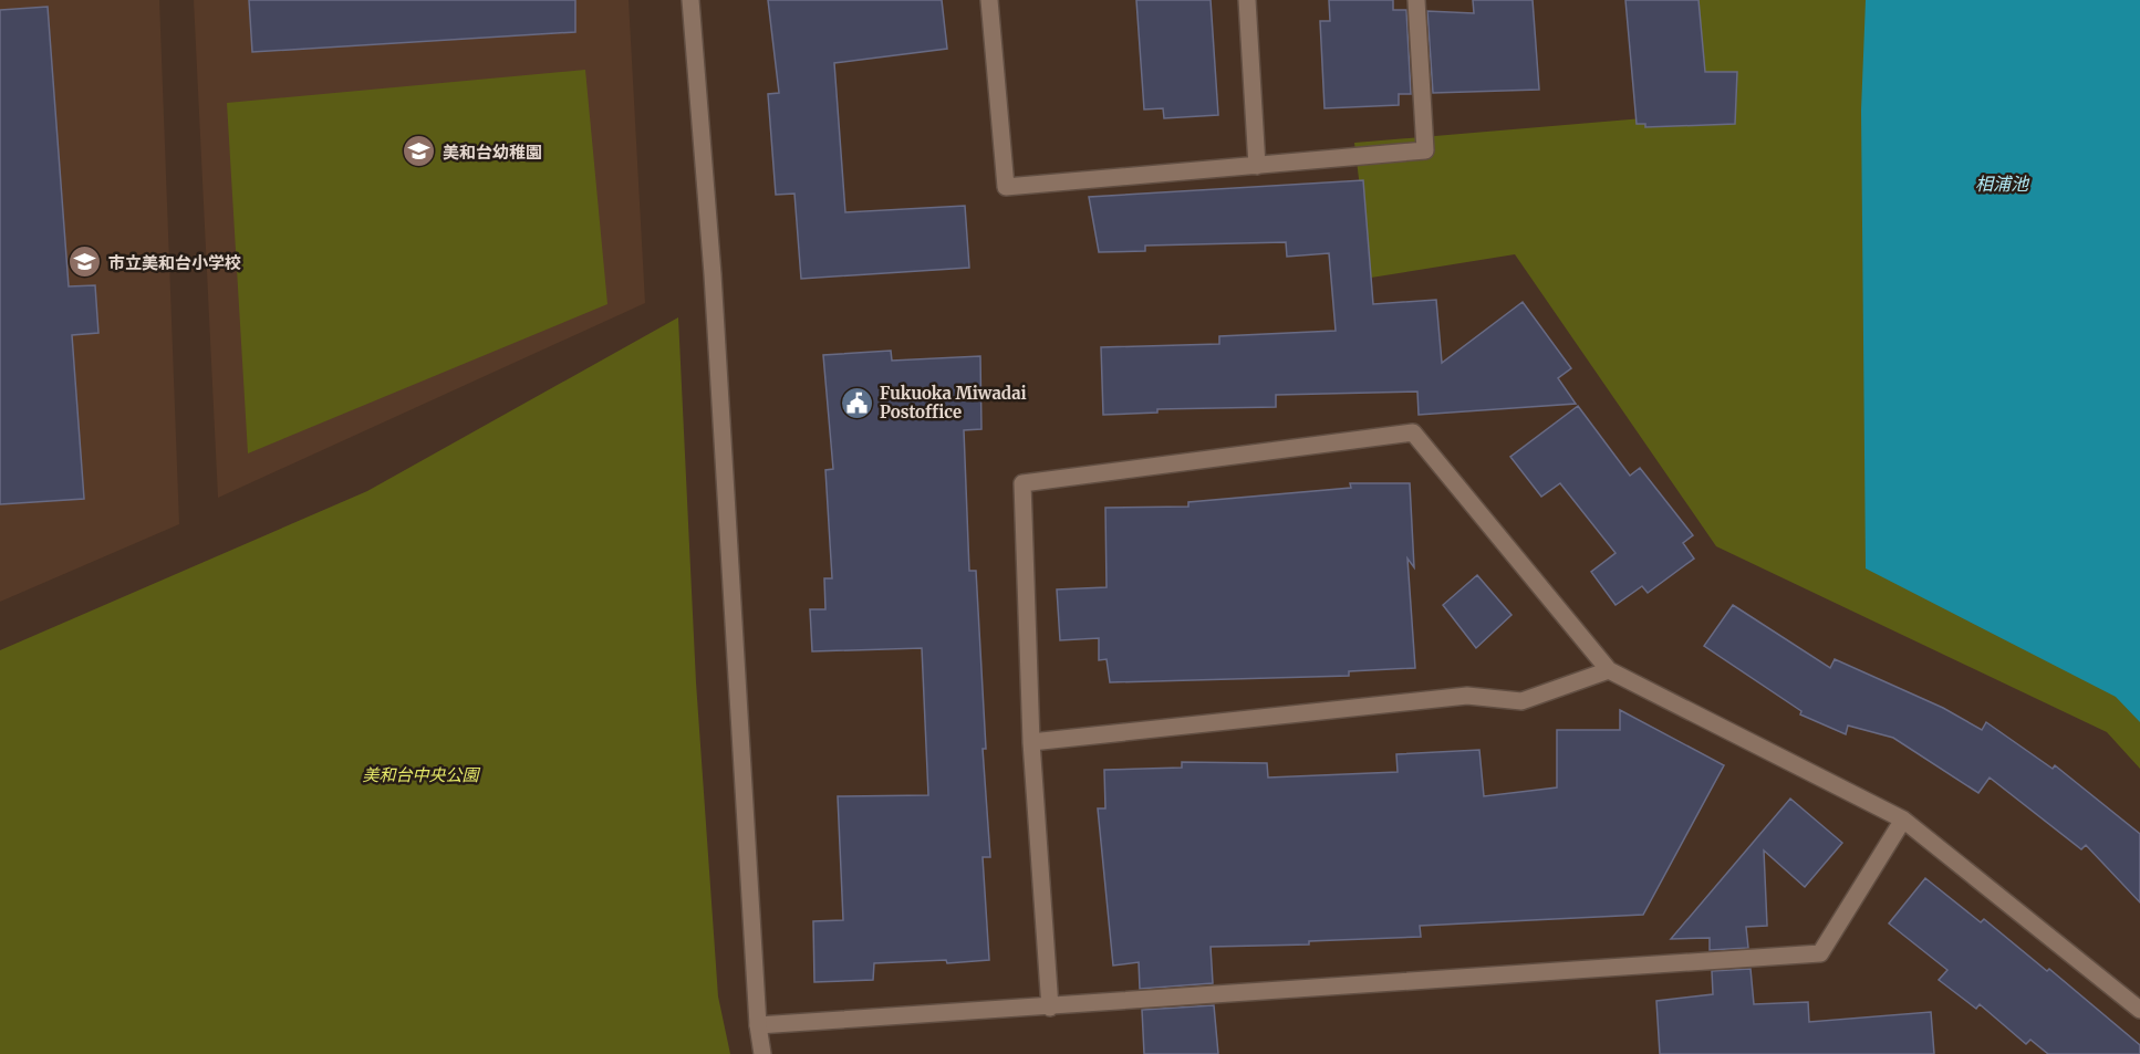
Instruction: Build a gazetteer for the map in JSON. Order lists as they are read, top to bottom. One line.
{"water":["相浦池"],"parks":["美和台中央公園"],"places":{"school or university":["美和台幼稚園","市立美和台小学校"],"public building":["Fukuoka Miwadai Postoffice"]}}
